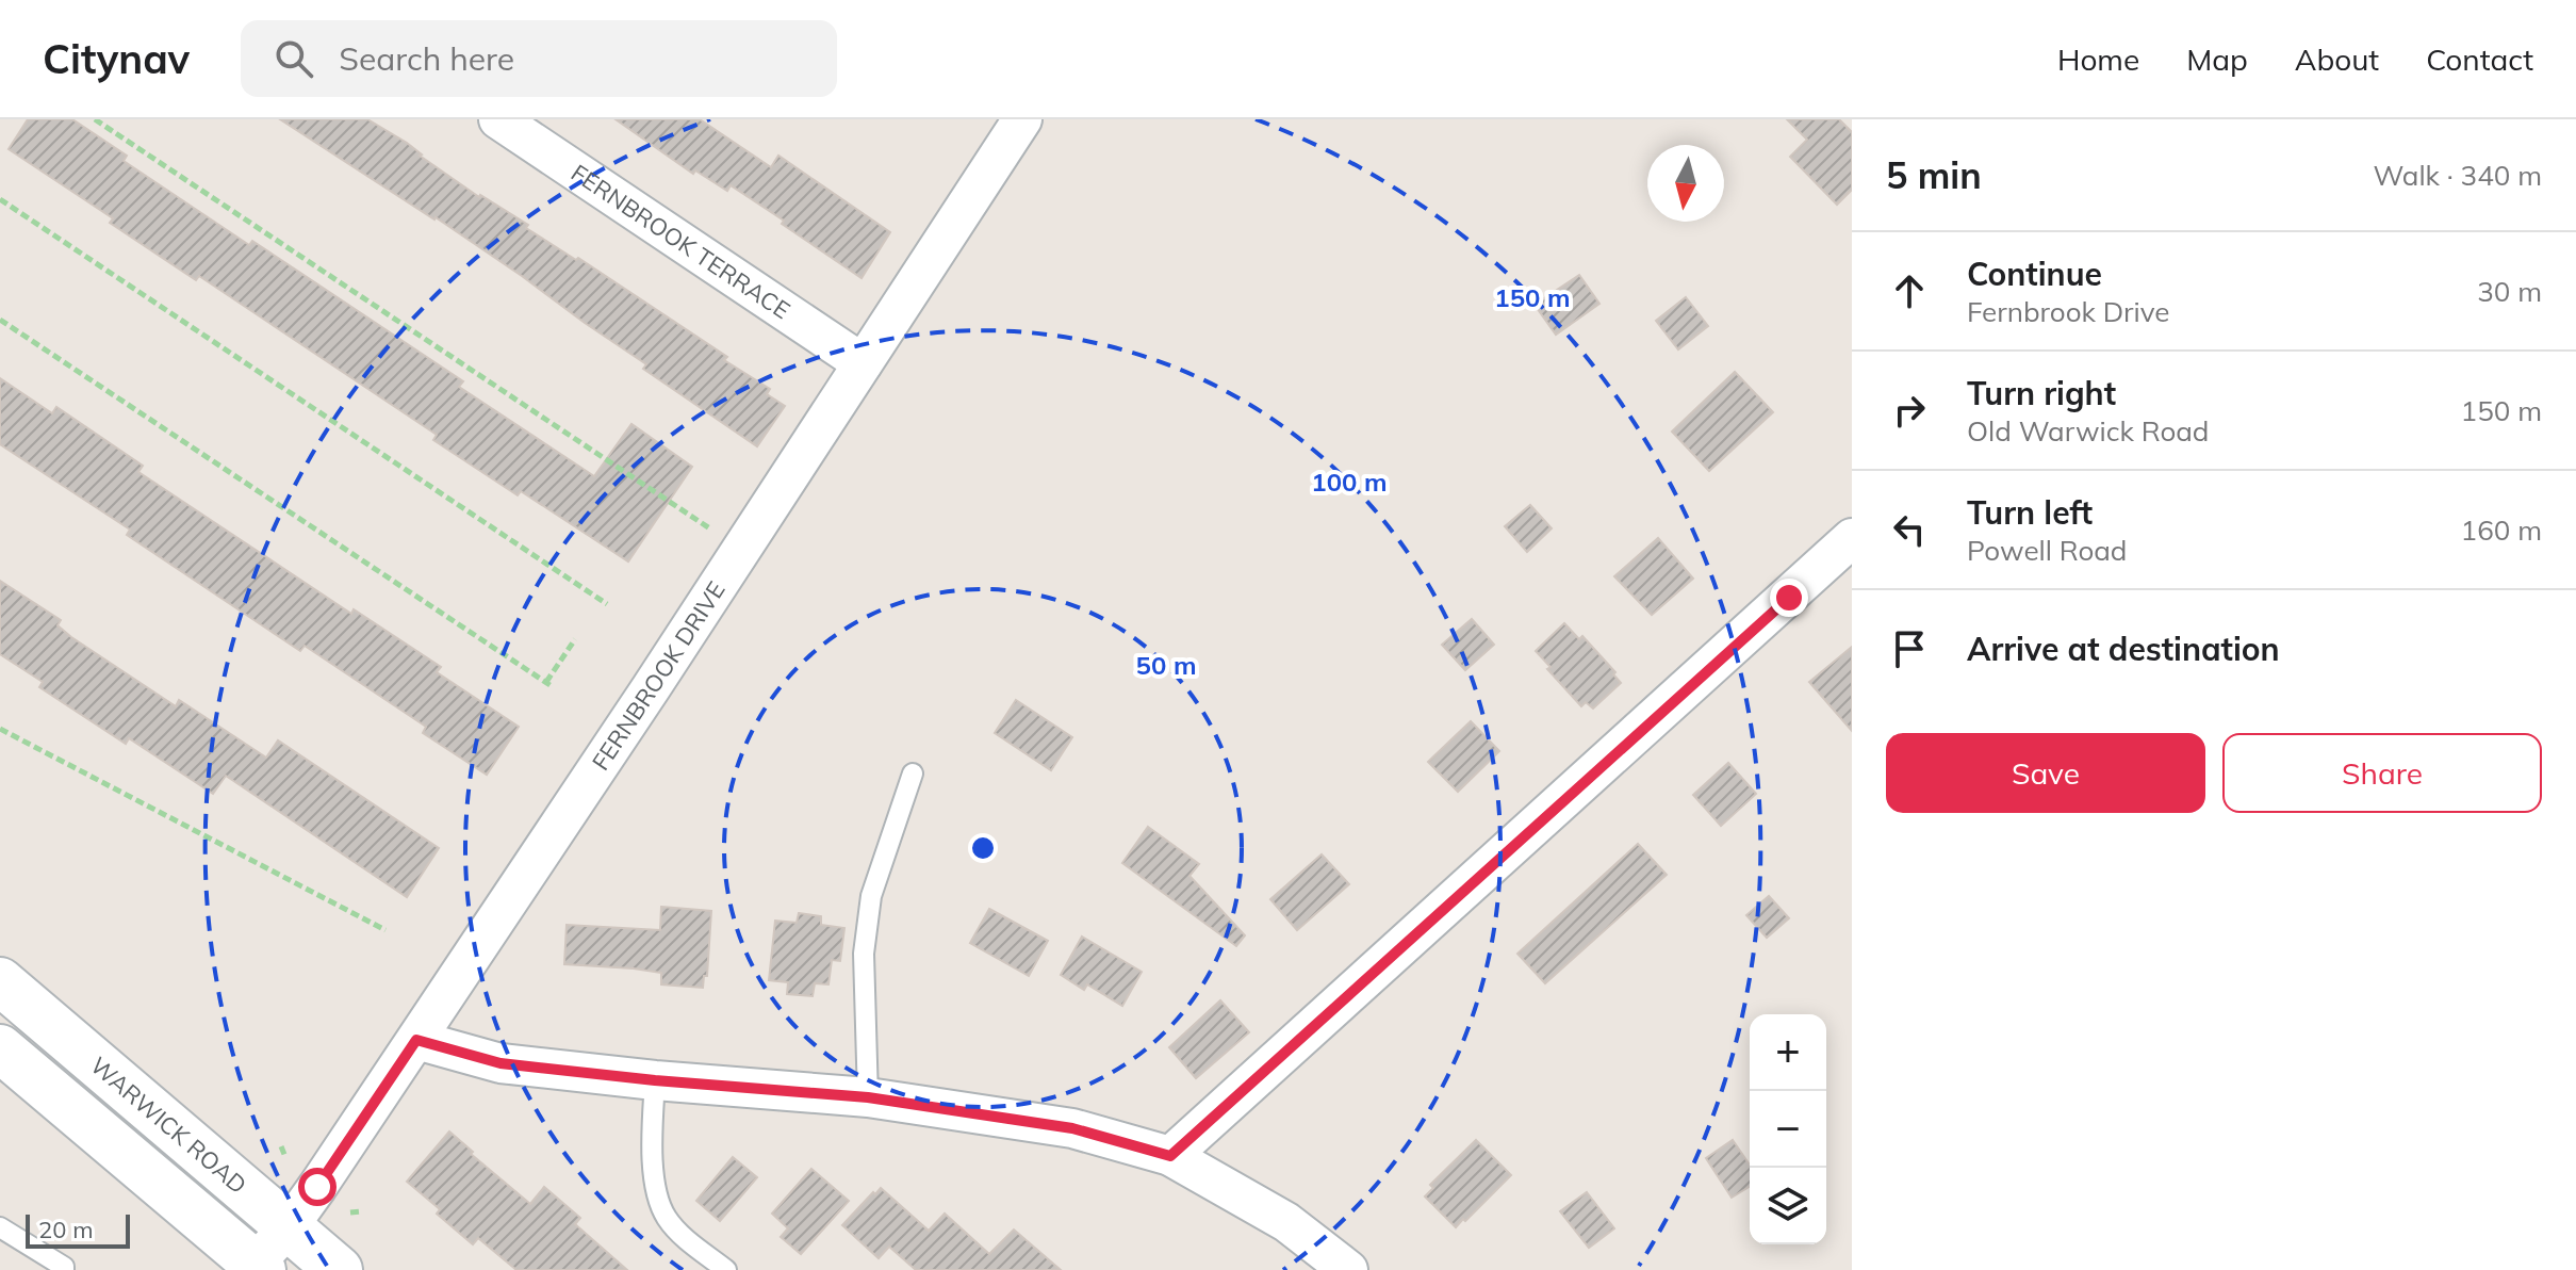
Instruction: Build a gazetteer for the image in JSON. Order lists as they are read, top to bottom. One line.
{"streets":{"main road":["WARWICK ROAD"],"street":["FERNBROOK TERRACE","FERNBROOK DRIVE"]},"crossings":[["FERNBROOK TERRACE","FERNBROOK DRIVE"],["FERNBROOK DRIVE","WARWICK ROAD"]],"scale_bar":"20 m","north":"bottom","page":{"header":"Citynav","search":"Search here","nav":["Home","Map","About","Contact"],"heading":["5 min","Walk · 340 m"],"list":[["Continue","Fernbrook Drive","30 m"],["Turn right","Old Warwick Road","150 m"],["Turn left","Powell Road","160 m"],"Arrive at destination"],"buttons":["Save","Share"],"map_buttons":["+","−"],"scale":"20 m"},"rings":["150 m","100 m","50 m"]}
